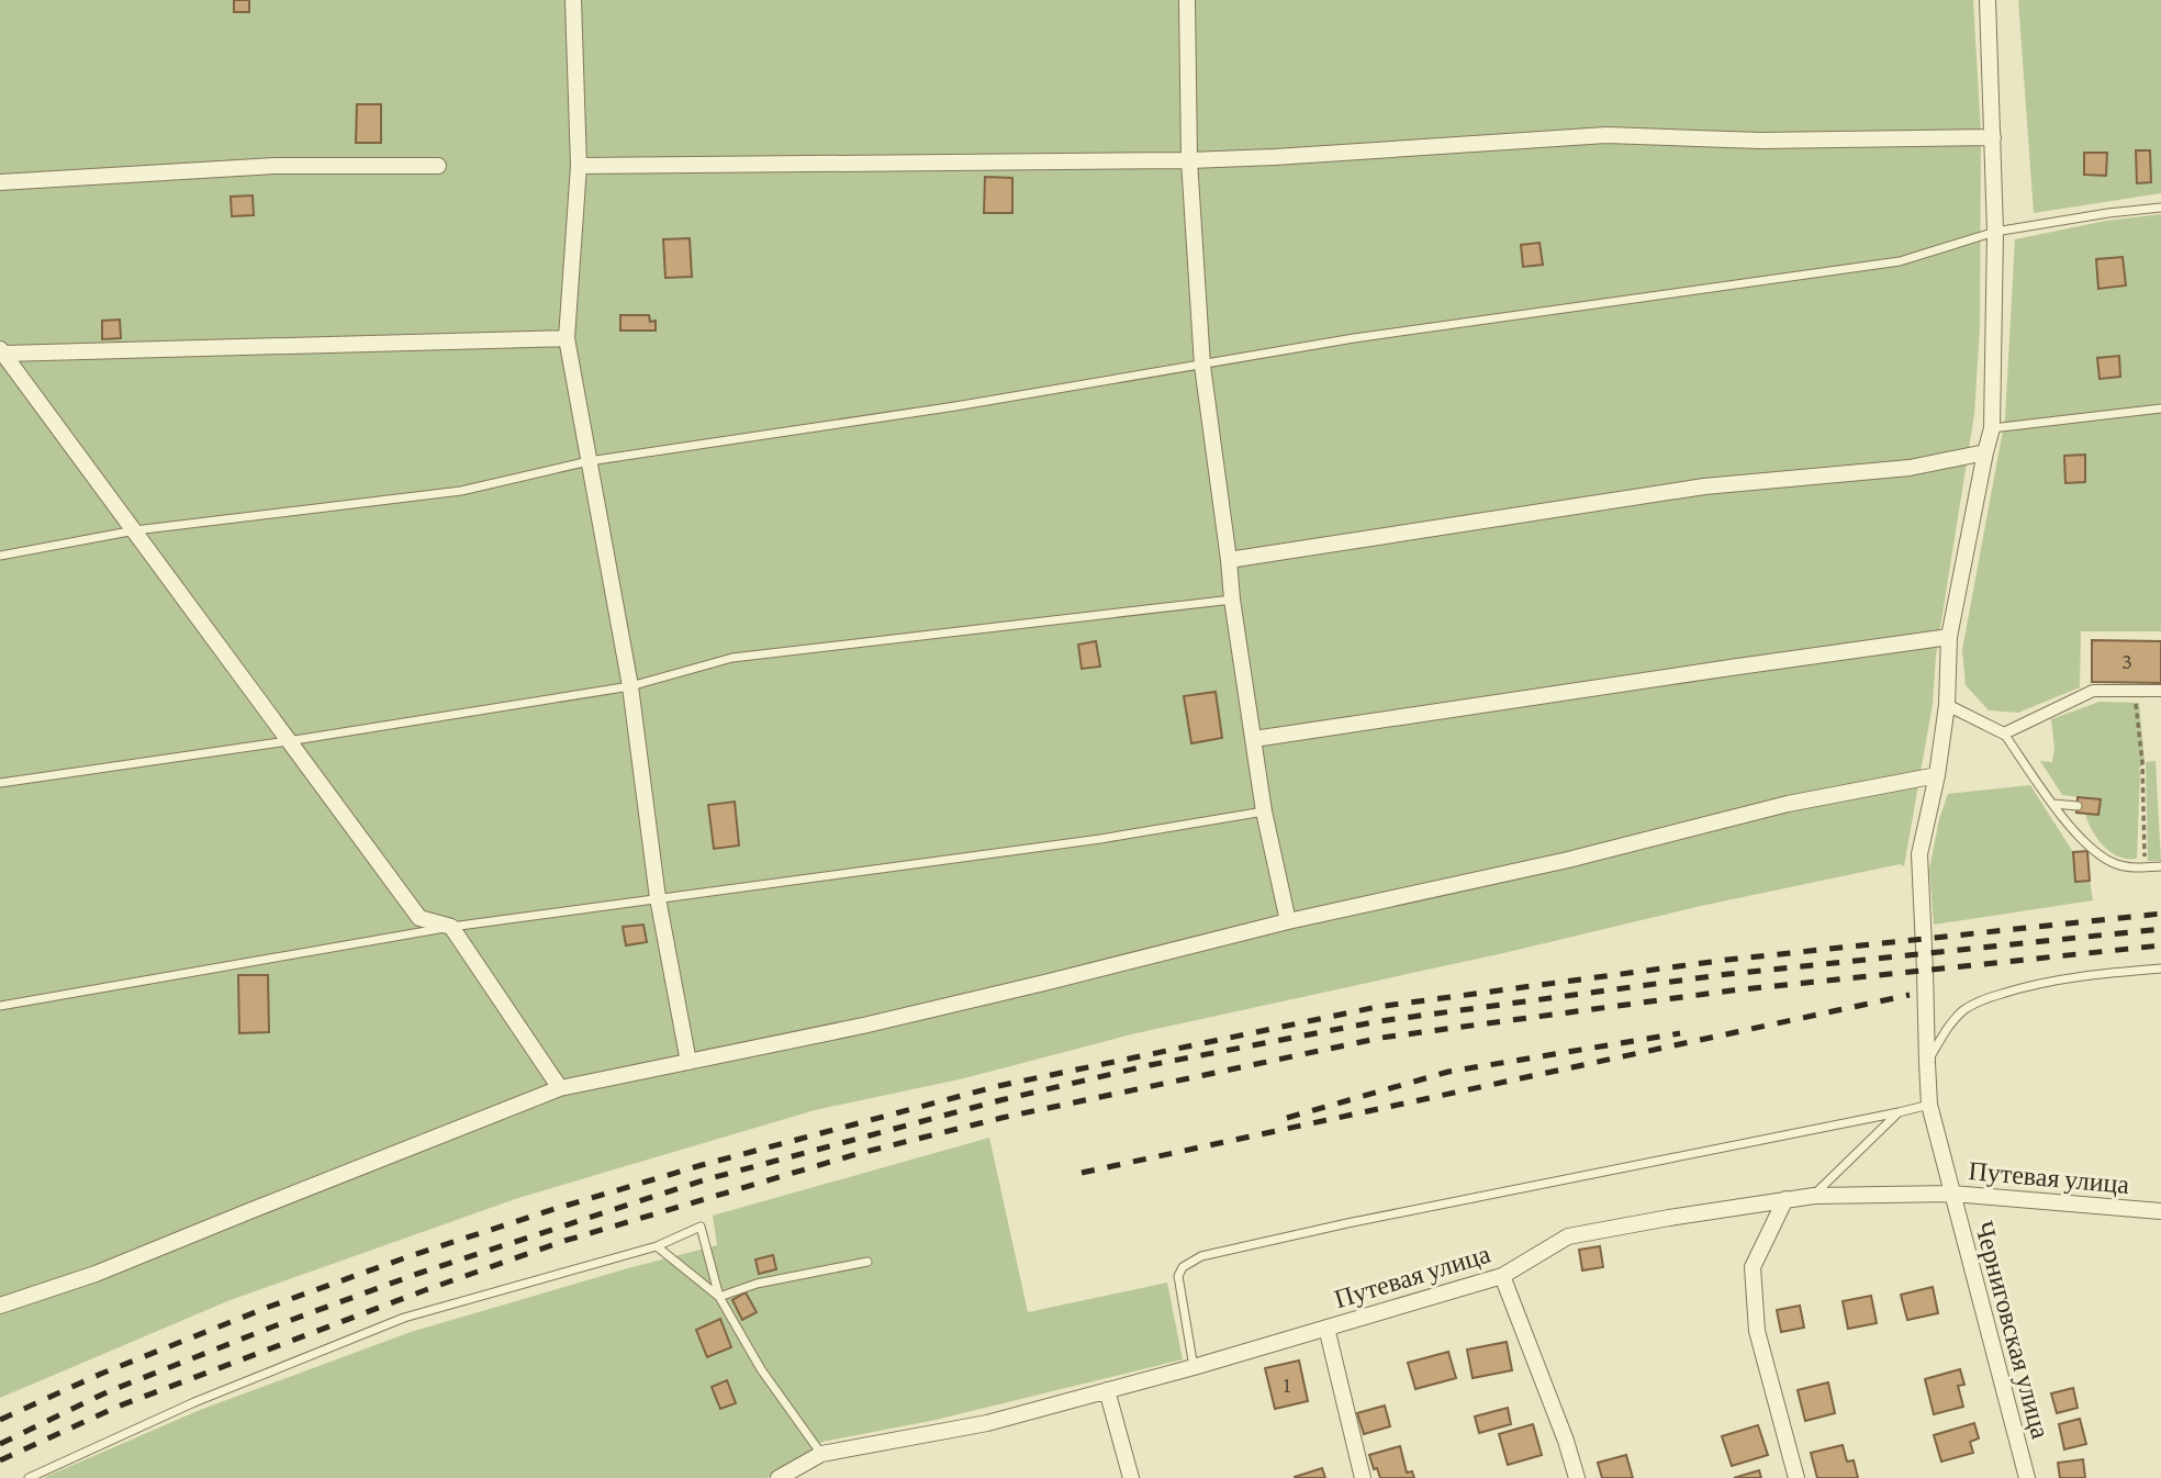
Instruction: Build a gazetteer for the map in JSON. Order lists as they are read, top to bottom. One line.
{"streets":{"street":["Путевая улица","Черниговская улица"]},"crossings":[["Путевая улица","Черниговская улица"]],"house_numbers":["3","1"]}
